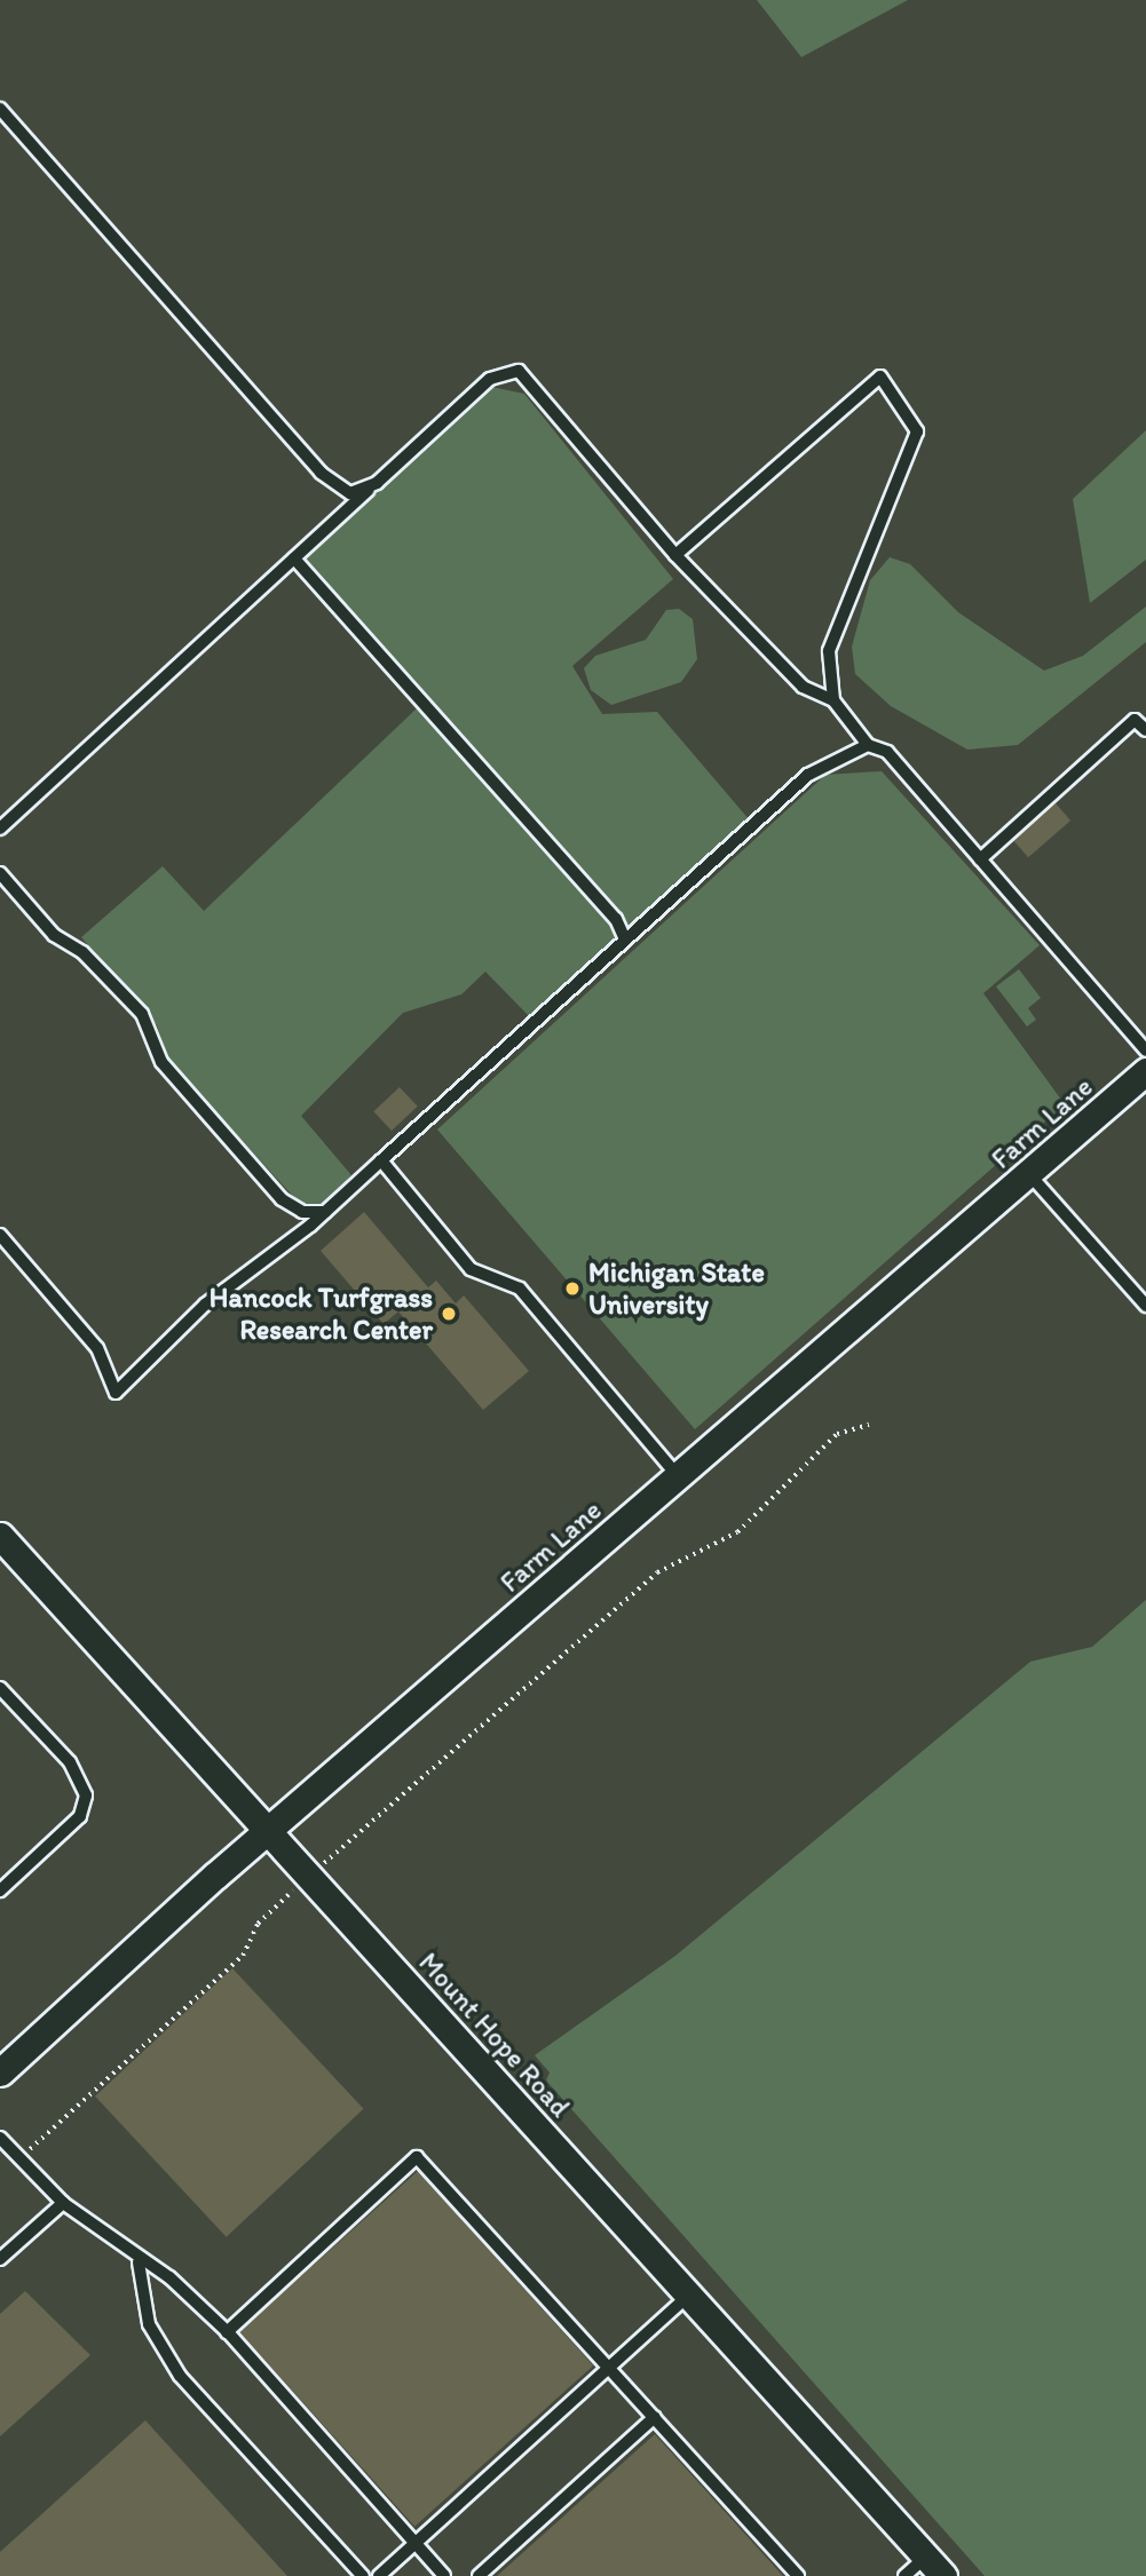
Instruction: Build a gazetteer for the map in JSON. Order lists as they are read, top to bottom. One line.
{"streets":{"street":["Farm Lane","Mount Hope Road"]},"crossings":[["Farm Lane","Mount Hope Road"]],"places":["Michigan State University","Hancock Turfgrass Research Center"]}
